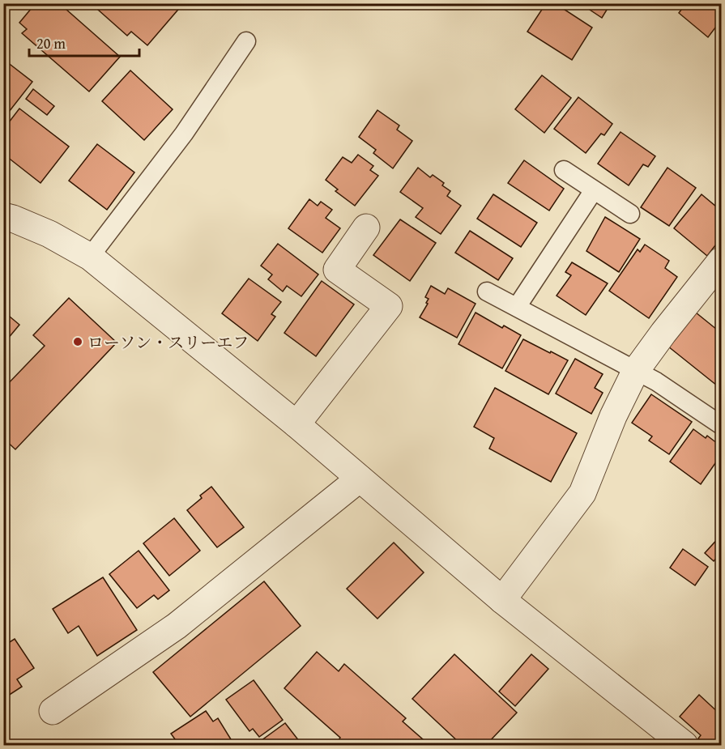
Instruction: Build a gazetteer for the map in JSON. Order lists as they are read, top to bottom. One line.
{"places":["ローソン・スリーエフ"],"scale_bar":"20 m"}
